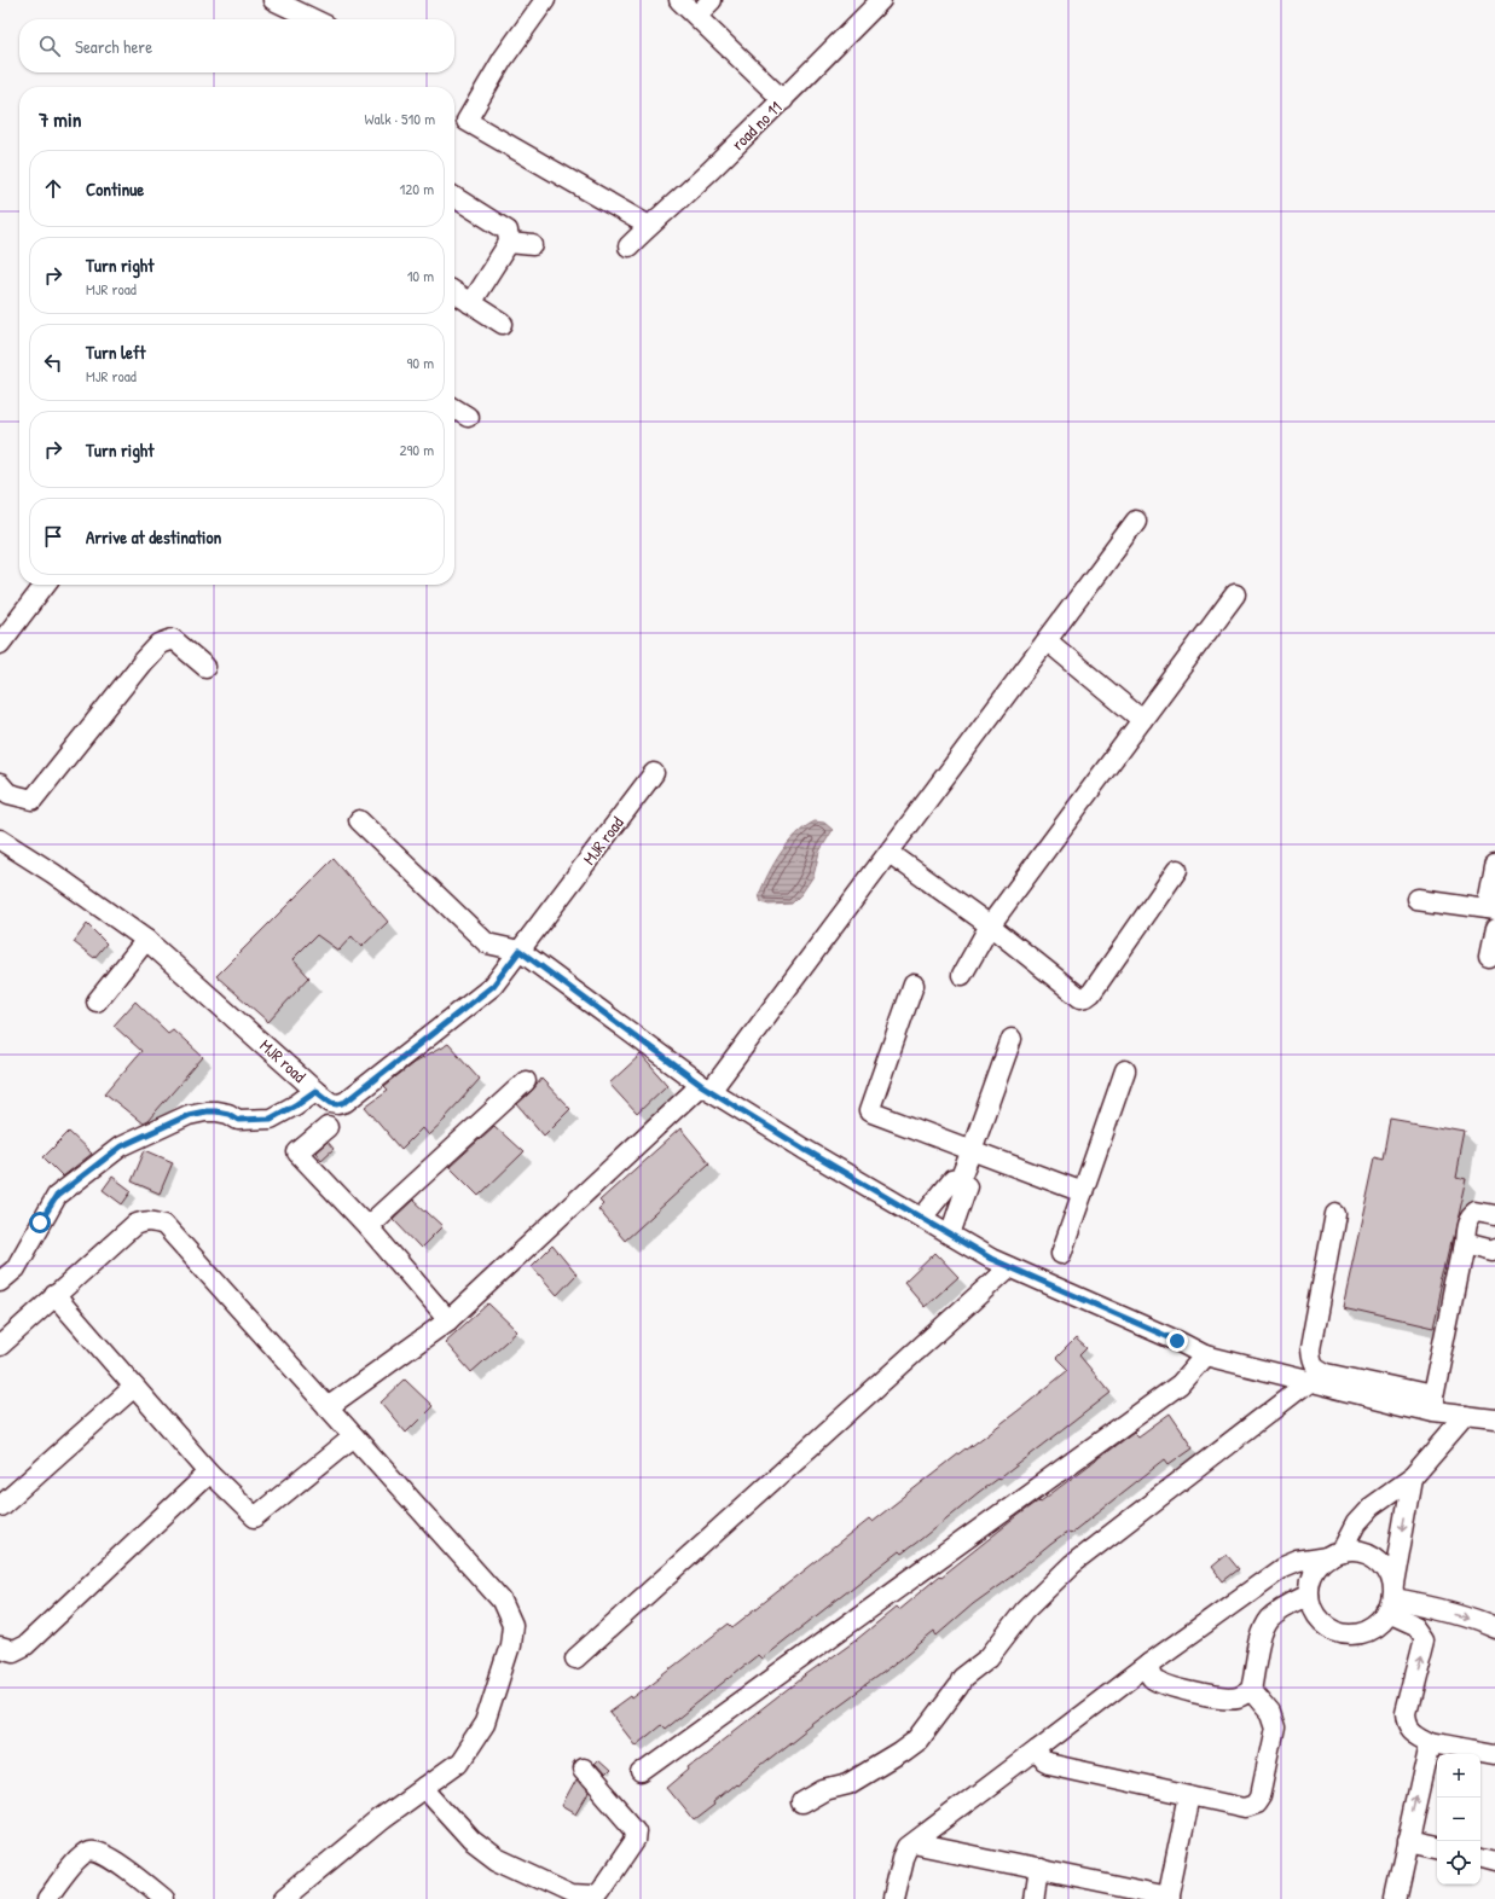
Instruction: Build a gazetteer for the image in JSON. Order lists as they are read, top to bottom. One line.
{"streets":{"street":["road no 11","MJR road"]},"page":{"search":"Search here","heading":["7 min","Walk · 510 m"],"list":[["Continue","120 m"],["Turn right","MJR road","10 m"],["Turn left","MJR road","90 m"],["Turn right","290 m"],"Arrive at destination"],"map_buttons":["+","−"]}}
